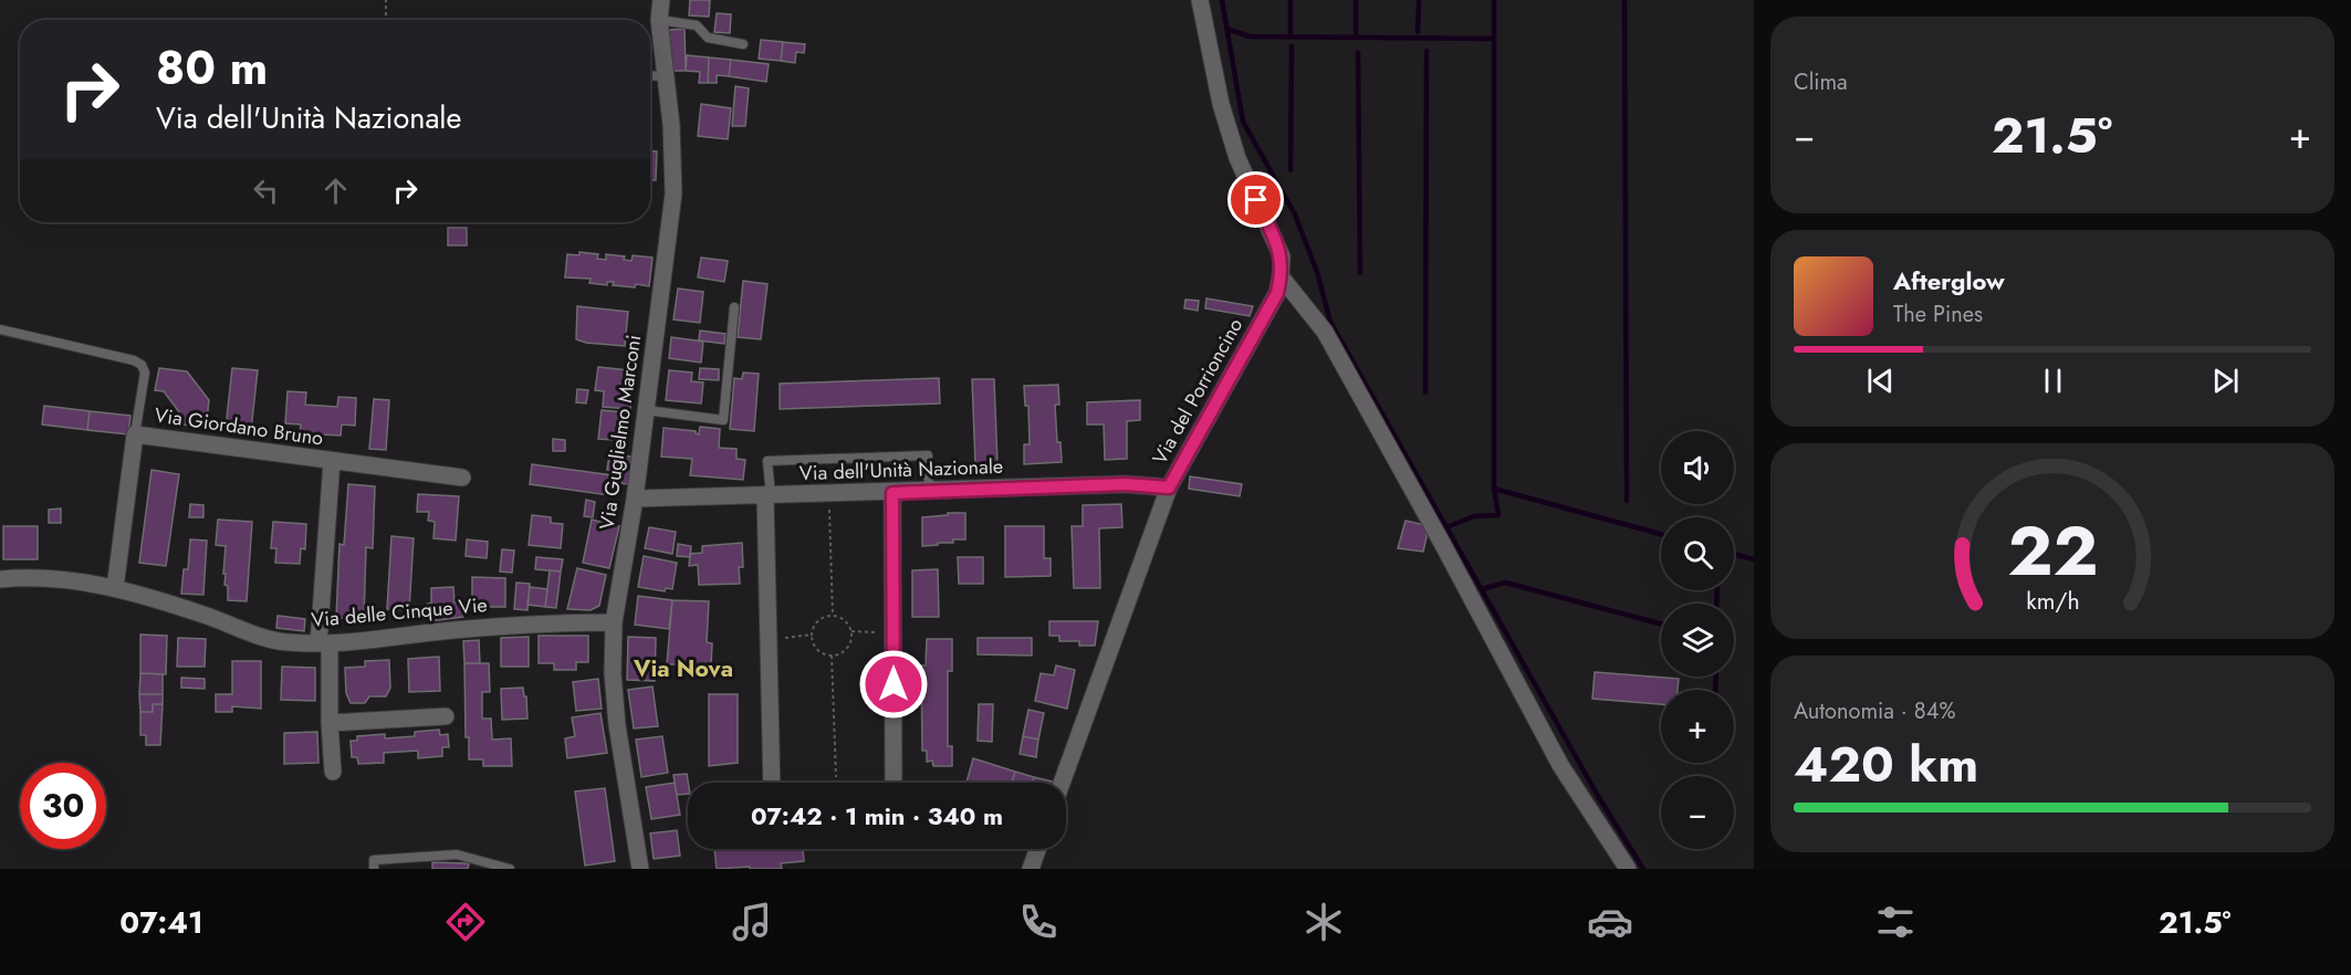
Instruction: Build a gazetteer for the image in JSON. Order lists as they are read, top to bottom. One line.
{"streets":{"street":["Via del Porrioncino","Via Giordano Bruno","Via Guglielmo Marconi","Via dell'Unità Nazionale","Via delle Cinque Vie"]},"crossings":[["Via del Porrioncino","Via dell'Unità Nazionale"],["Via Giordano Bruno","Via delle Cinque Vie"],["Via Guglielmo Marconi","Via dell'Unità Nazionale"],["Via Guglielmo Marconi","Via delle Cinque Vie"]],"districts":["Via Nova"],"page":{"tile":["Clima",["Autonomia · 84%","420 km"]],"turn":["80 m","Via dell'Unità Nazionale"],"heat":["−","21.5°","+"],"song":["Afterglow","The Pines"],"map_buttons":["+","−"],"limit":"30","trip":"07:42 · 1 min · 340 m","tabs":["07:41","21.5°"],"gauge":["22","km/h"]}}
